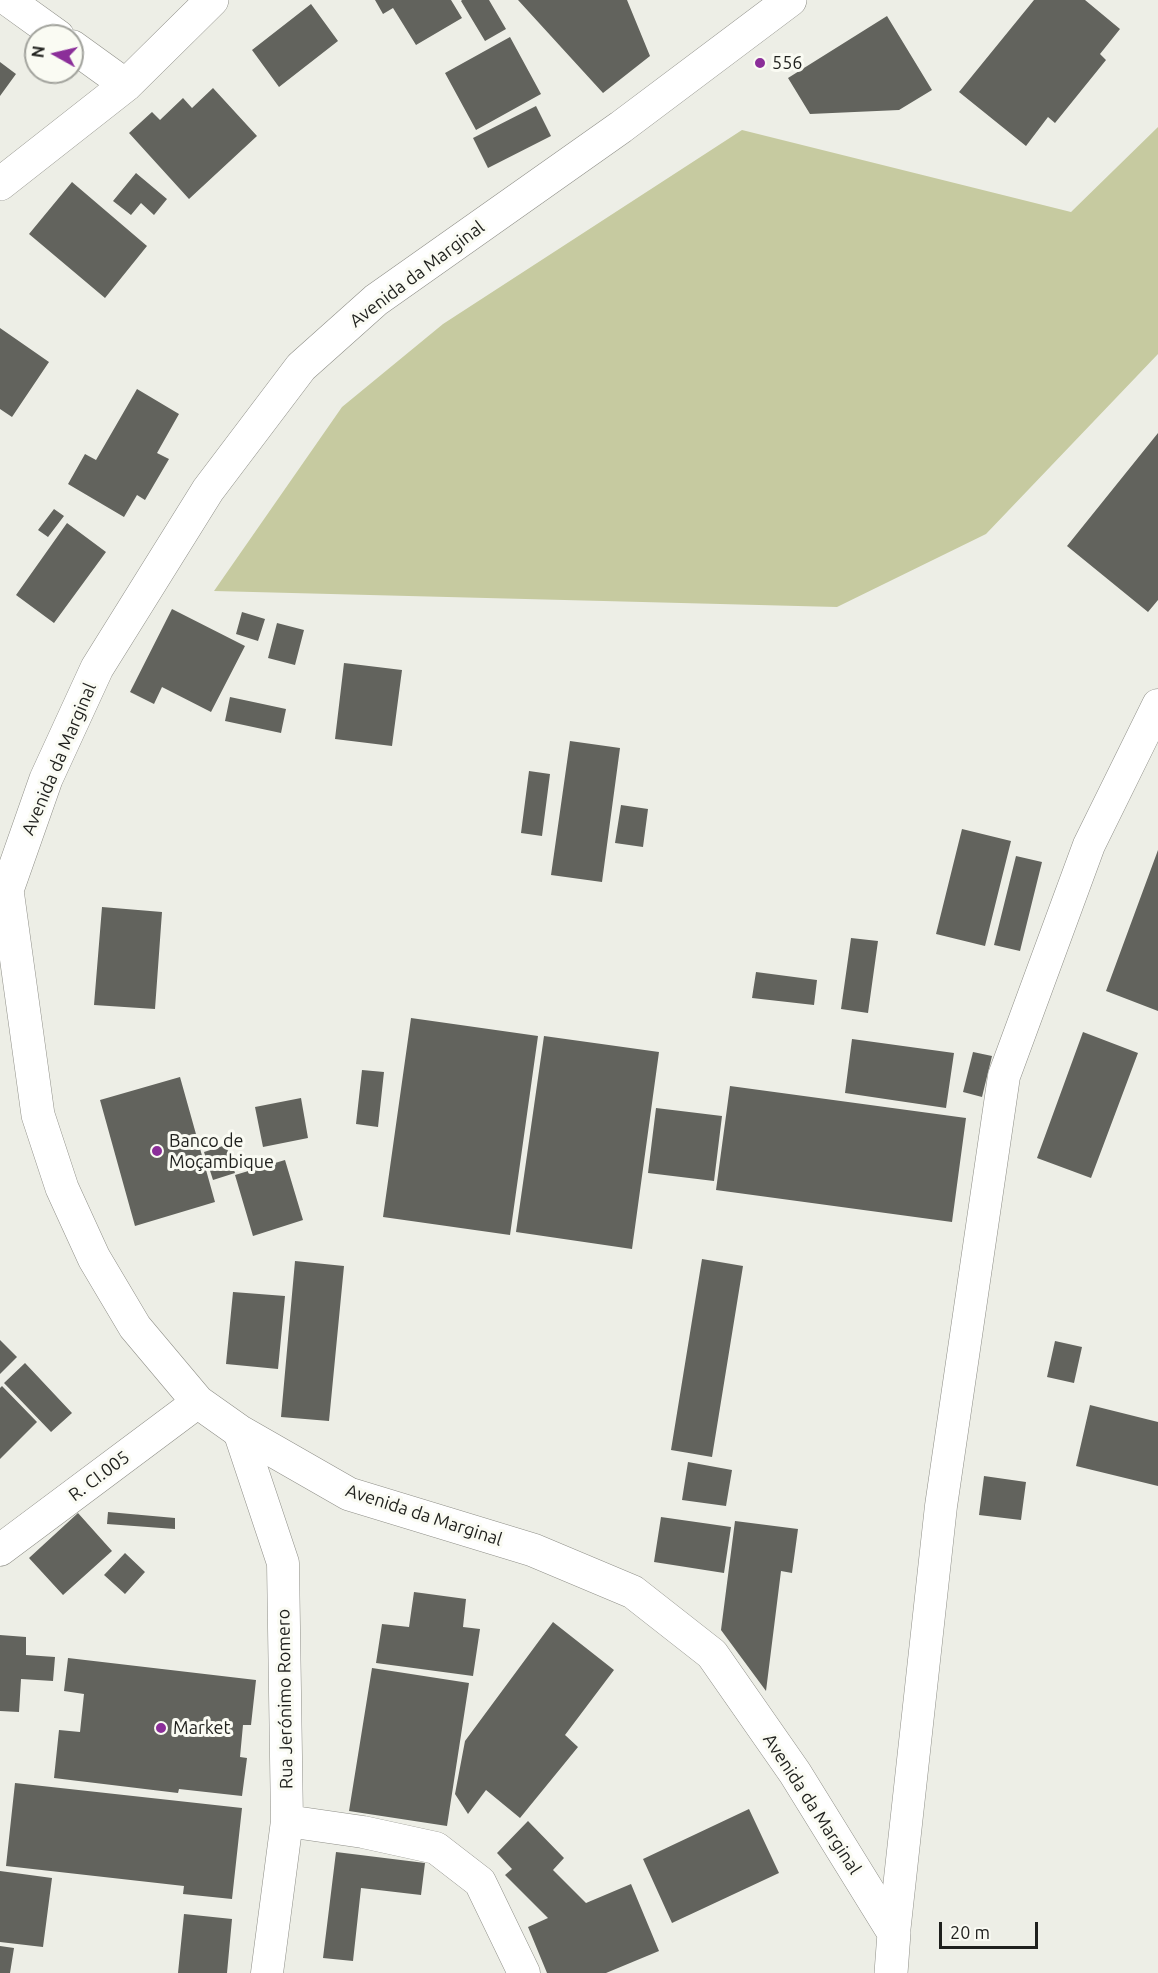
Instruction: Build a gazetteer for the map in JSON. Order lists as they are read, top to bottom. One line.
{"streets":{"street":["Avenida da Marginal","R. CI.005","Rua Jerónimo Romero"]},"crossings":[["Avenida da Marginal","R. CI.005"],["Avenida da Marginal","Rua Jerónimo Romero"]],"places":["556","Banco de Moçambique","Market"],"scale_bar":"20 m","north":"left"}
